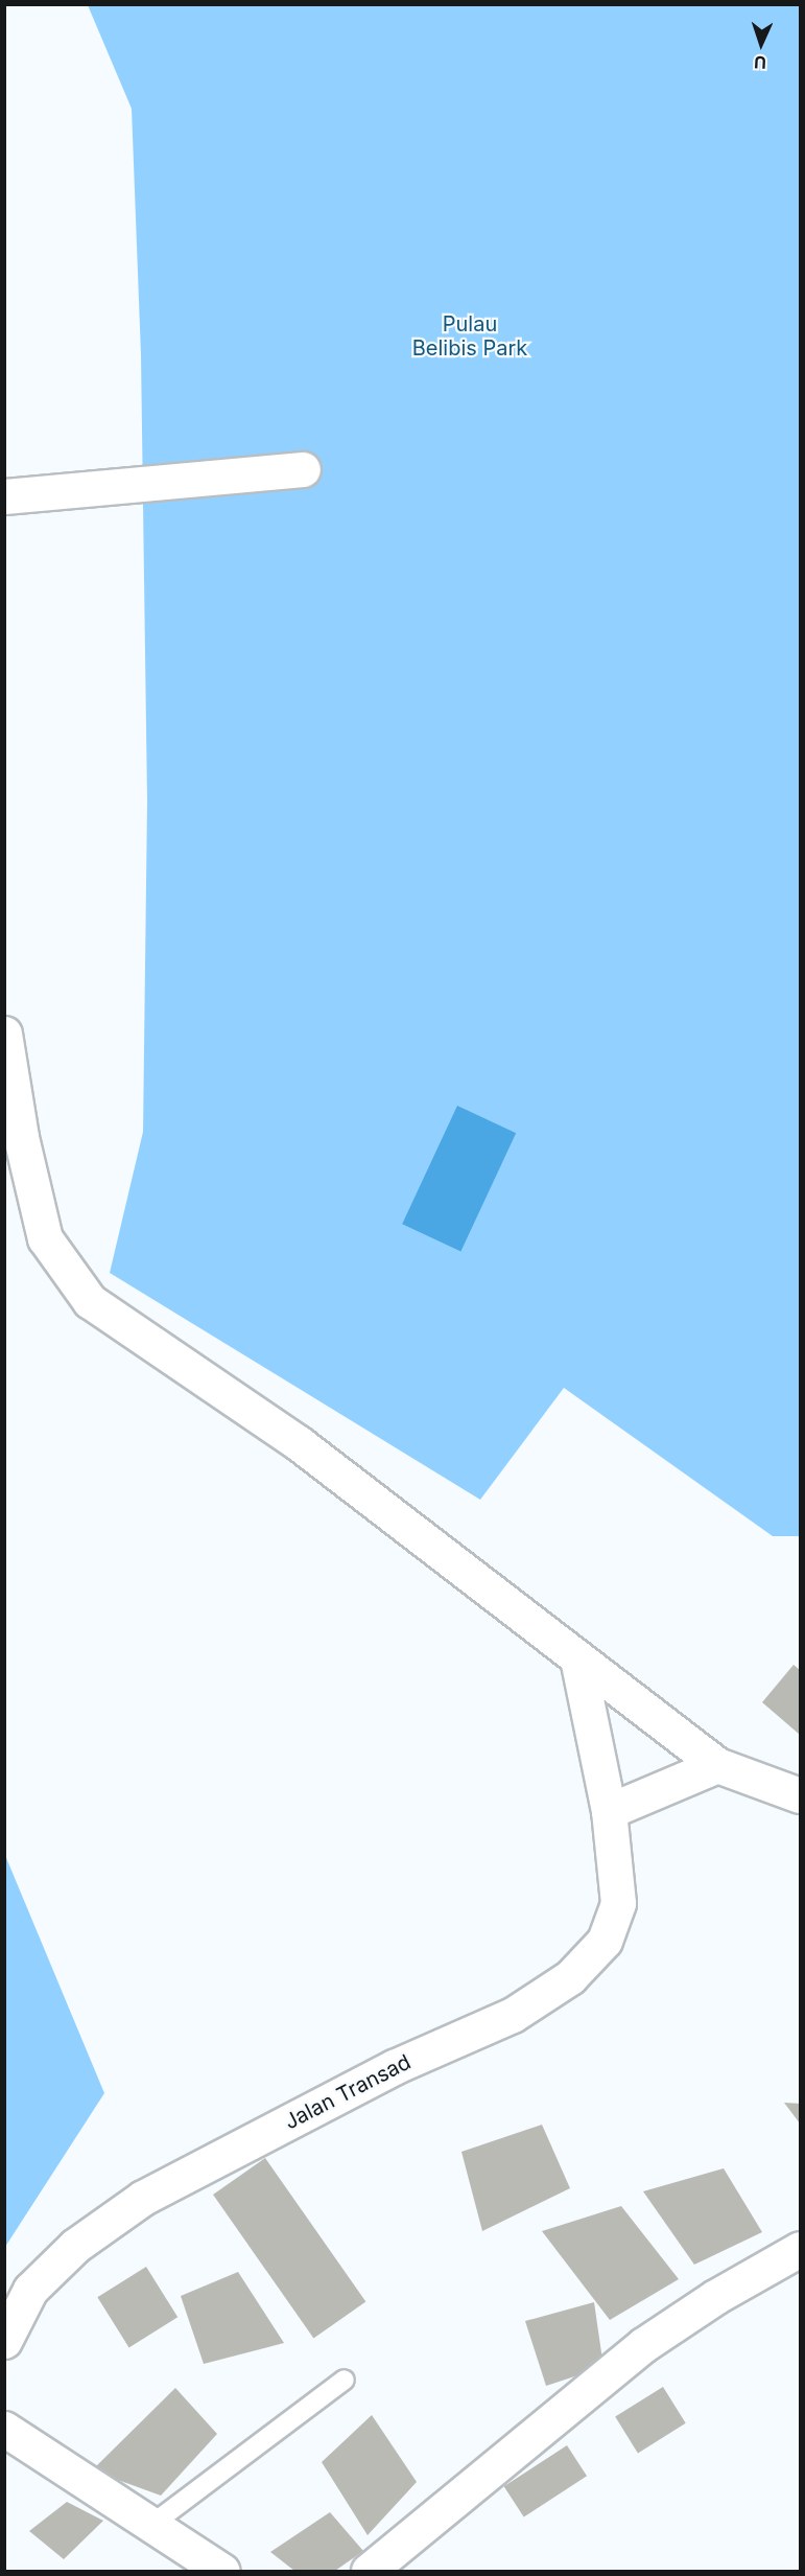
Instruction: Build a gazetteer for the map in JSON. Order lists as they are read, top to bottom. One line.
{"streets":{"street":["Jalan Transad"]},"parks":["Pulau Belibis Park"],"north":"bottom"}
